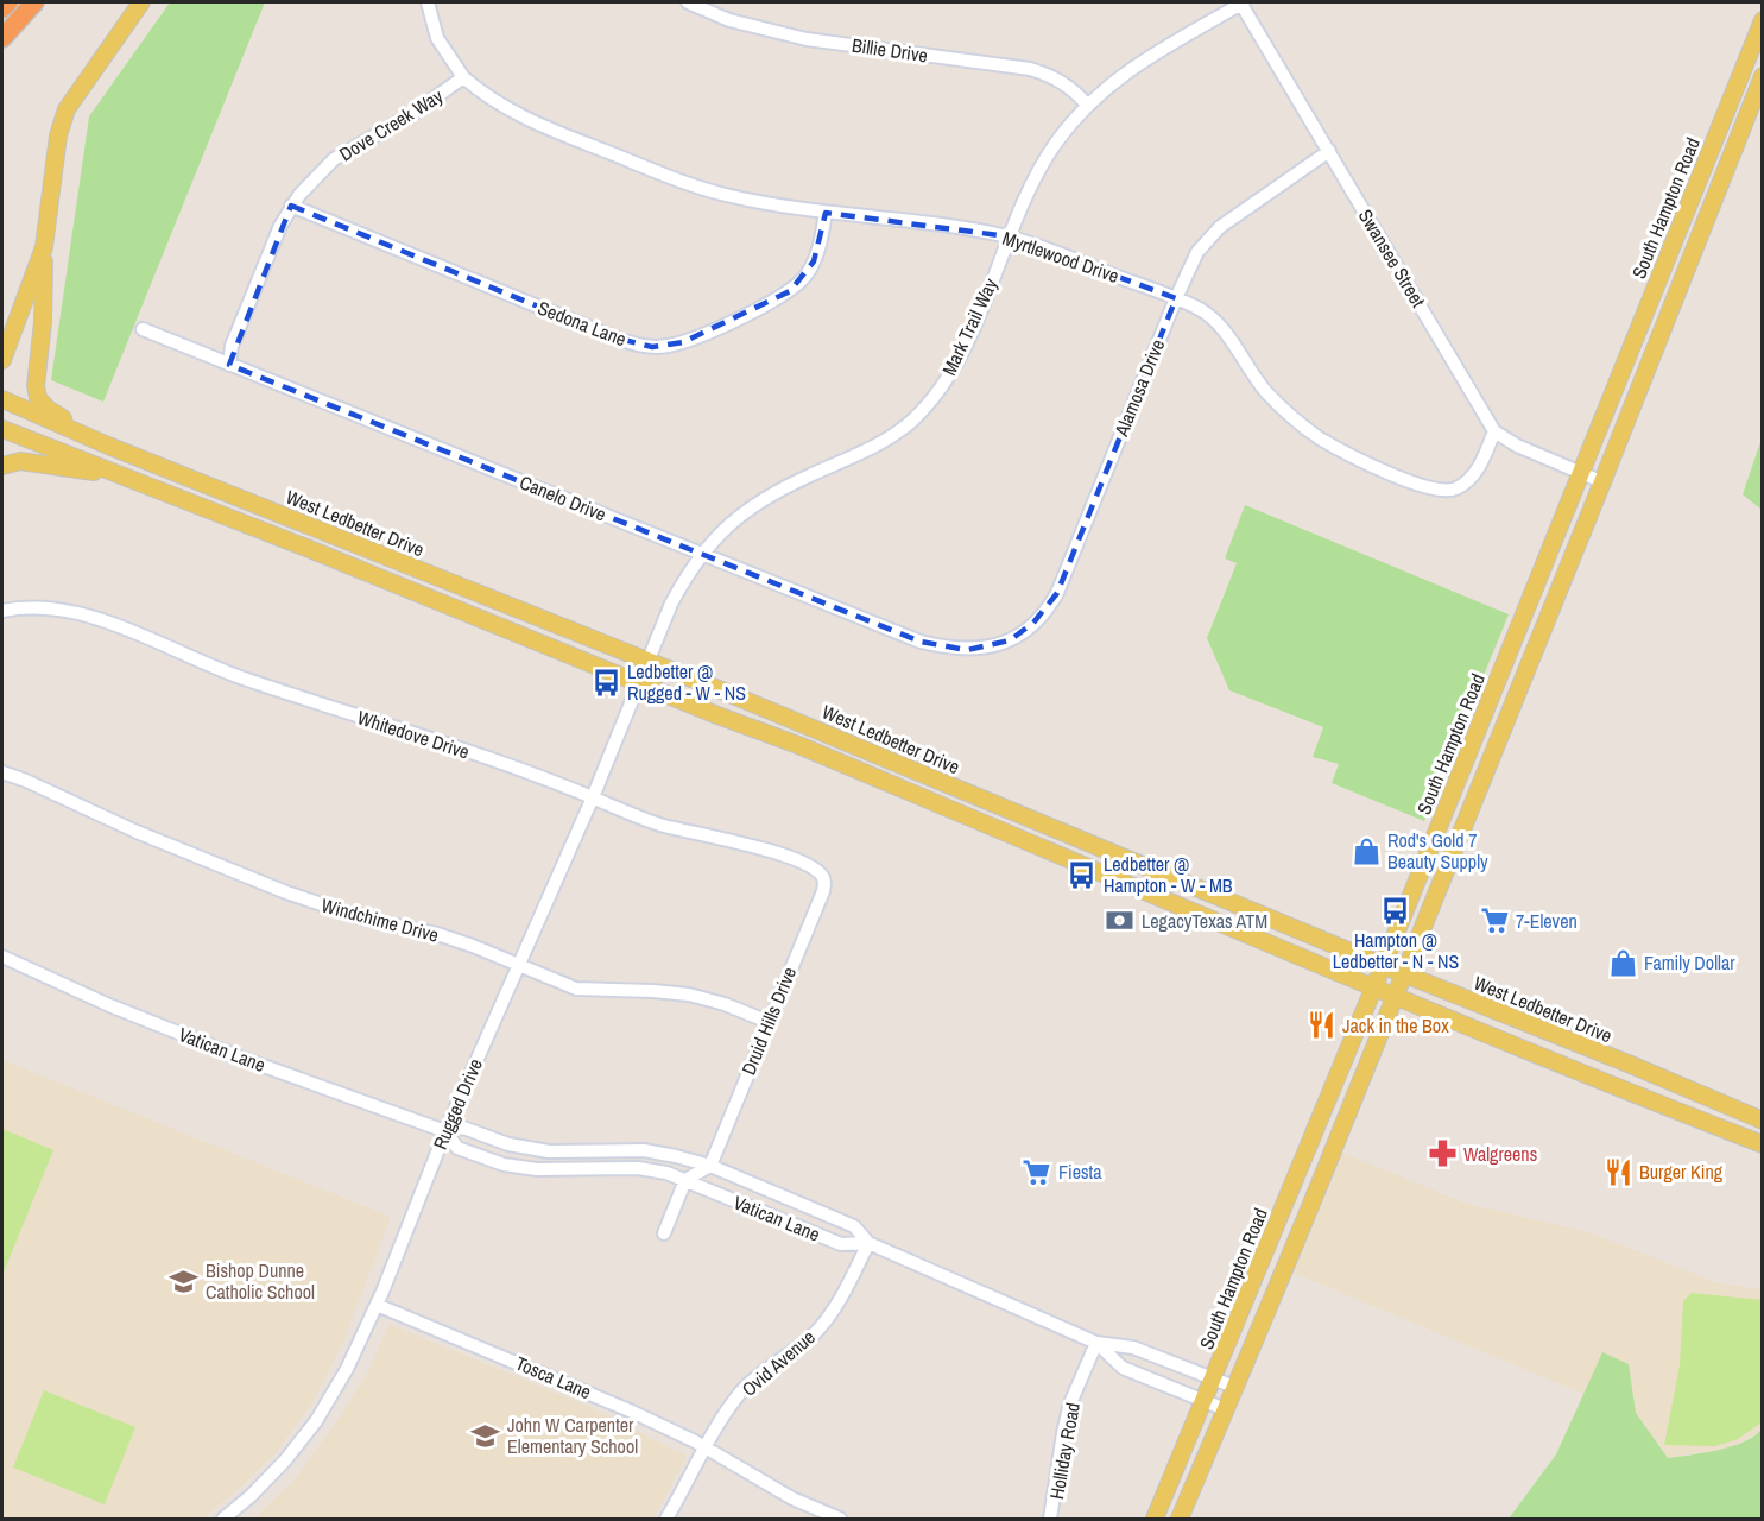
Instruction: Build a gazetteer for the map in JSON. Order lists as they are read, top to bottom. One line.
{"streets":{"main road":["South Hampton Road","West Ledbetter Drive"],"street":["Billie Drive","Dove Creek Way","Myrtlewood Drive","Swansee Street","Sedona Lane","Mark Trail Way","Alamosa Drive","Canelo Drive","Whitedove Drive","Windchime Drive","Druid Hills Drive","Vatican Lane","Rugged Drive","Ovid Avenue","Tosca Lane","Holliday Road"]},"crossings":[["Billie Drive","Mark Trail Way"],["Dove Creek Way","Myrtlewood Drive"],["Dove Creek Way","Sedona Lane"],["Dove Creek Way","Canelo Drive"],["South Hampton Road","Swansee Street"],["South Hampton Road","West Ledbetter Drive"],["South Hampton Road","Vatican Lane"],["Myrtlewood Drive","Swansee Street"],["Myrtlewood Drive","Sedona Lane"],["Myrtlewood Drive","Mark Trail Way"],["Myrtlewood Drive","Alamosa Drive"],["Swansee Street","Mark Trail Way"],["Swansee Street","Alamosa Drive"],["Mark Trail Way","Canelo Drive"],["Mark Trail Way","West Ledbetter Drive"],["Mark Trail Way","Rugged Drive"],["Alamosa Drive","Canelo Drive"],["West Ledbetter Drive","Rugged Drive"],["Whitedove Drive","Druid Hills Drive"],["Whitedove Drive","Rugged Drive"],["Windchime Drive","Druid Hills Drive"],["Windchime Drive","Rugged Drive"],["Druid Hills Drive","Vatican Lane"],["Vatican Lane","Rugged Drive"],["Vatican Lane","Ovid Avenue"],["Vatican Lane","Holliday Road"],["Rugged Drive","Tosca Lane"],["Ovid Avenue","Tosca Lane"]],"places":{"bus stop":["Ledbetter @ Rugged - W - NS","Ledbetter @ Hampton - W - MB","Hampton @ Ledbetter - N - NS"],"shop":["Rod's Gold 7 Beauty Supply","Family Dollar"],"bank":["LegacyTexas ATM"],"supermarket":["7-Eleven","Fiesta"],"restaurant":["Jack in the Box","Burger King"],"pharmacy":["Walgreens"],"school or university":["Bishop Dunne Catholic School","John W Carpenter Elementary School"]}}
